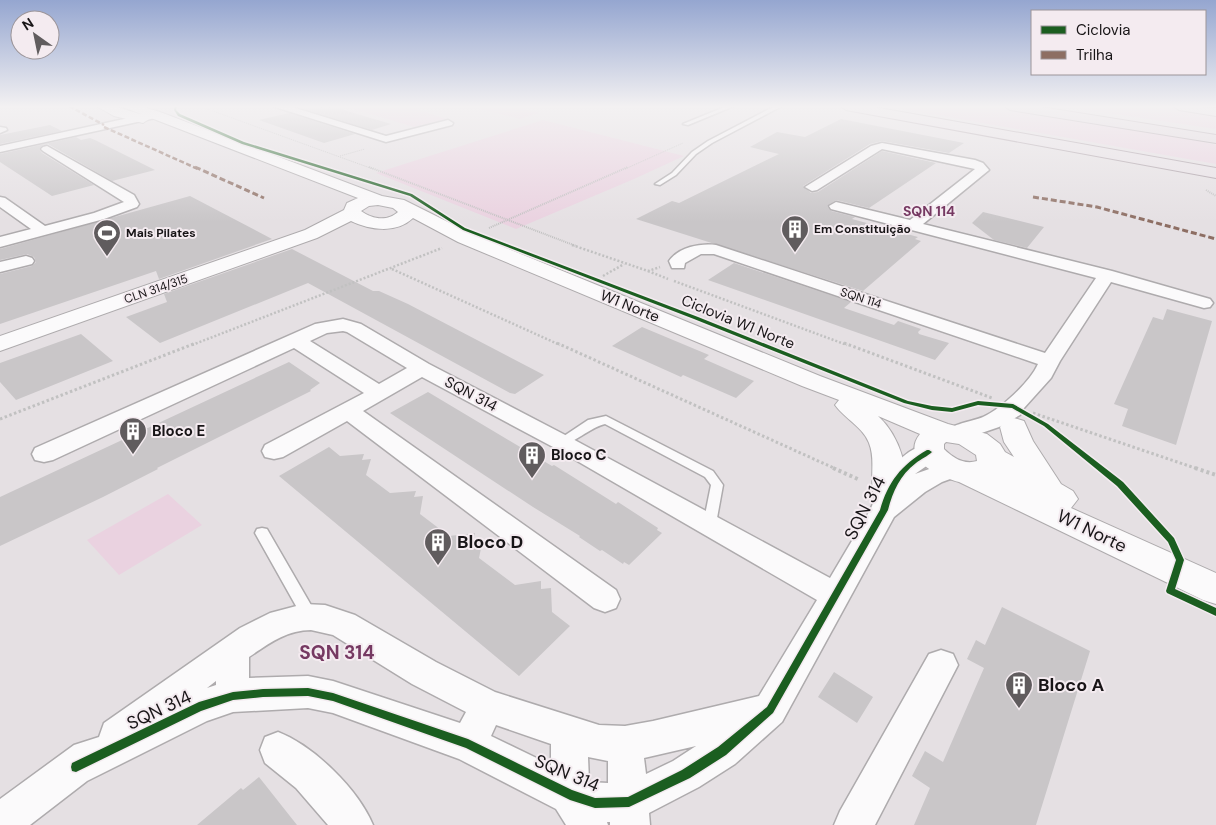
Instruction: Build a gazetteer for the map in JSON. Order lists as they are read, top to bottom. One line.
{"streets":{"street":["CLN 314/315","SQN 114","W1 Norte","SQN 314"],"cycle path":["Ciclovia W1 Norte"]},"crossings":[["CLN 314/315","W1 Norte"],["W1 Norte","SQN 314"]],"districts":["SQN 114","SQN 314"],"places":{"building":["Em Constituição","Bloco E","Bloco C","Bloco D","Bloco A"],"sports":["Mais Pilates"]},"legend":["Ciclovia","Trilha"],"north":"top left"}
